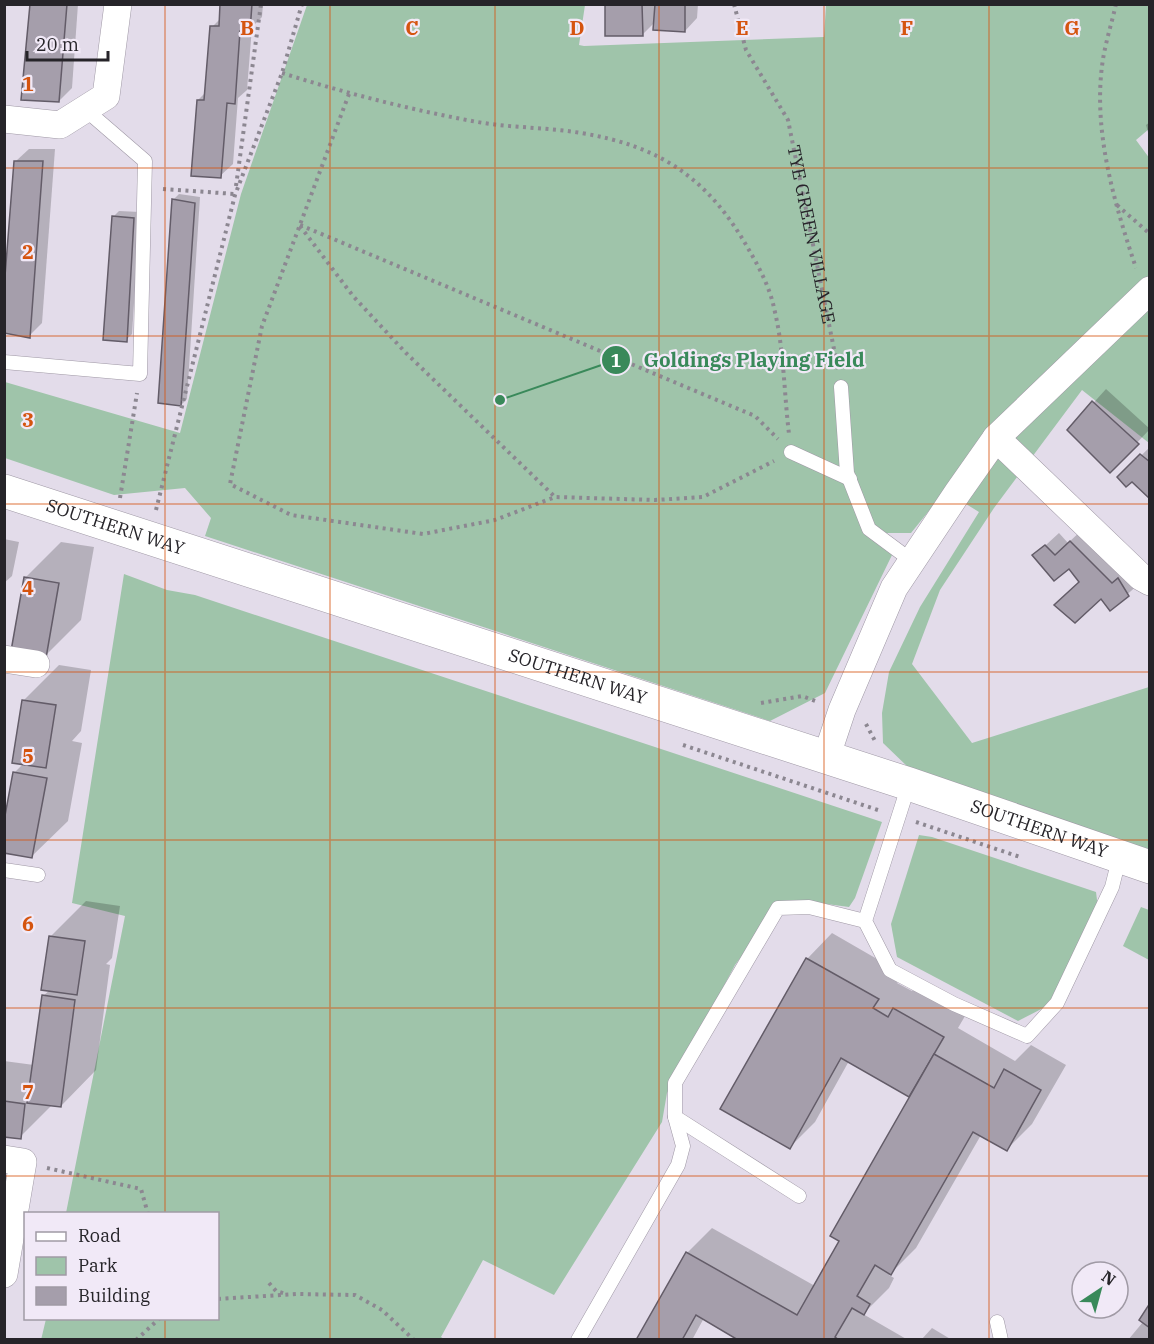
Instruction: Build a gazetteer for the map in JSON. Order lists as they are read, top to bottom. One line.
{"streets":{"main road":["SOUTHERN WAY"],"path":["TYE GREEN VILLAGE"]},"places":["Goldings Playing Field"],"legend":["Road","Park","Building"],"scale_bar":"20 m","north":"top right","grid":{"columns":["B","C","D","E","F","G"],"rows":["1","2","3","4","5","6","7"]}}
